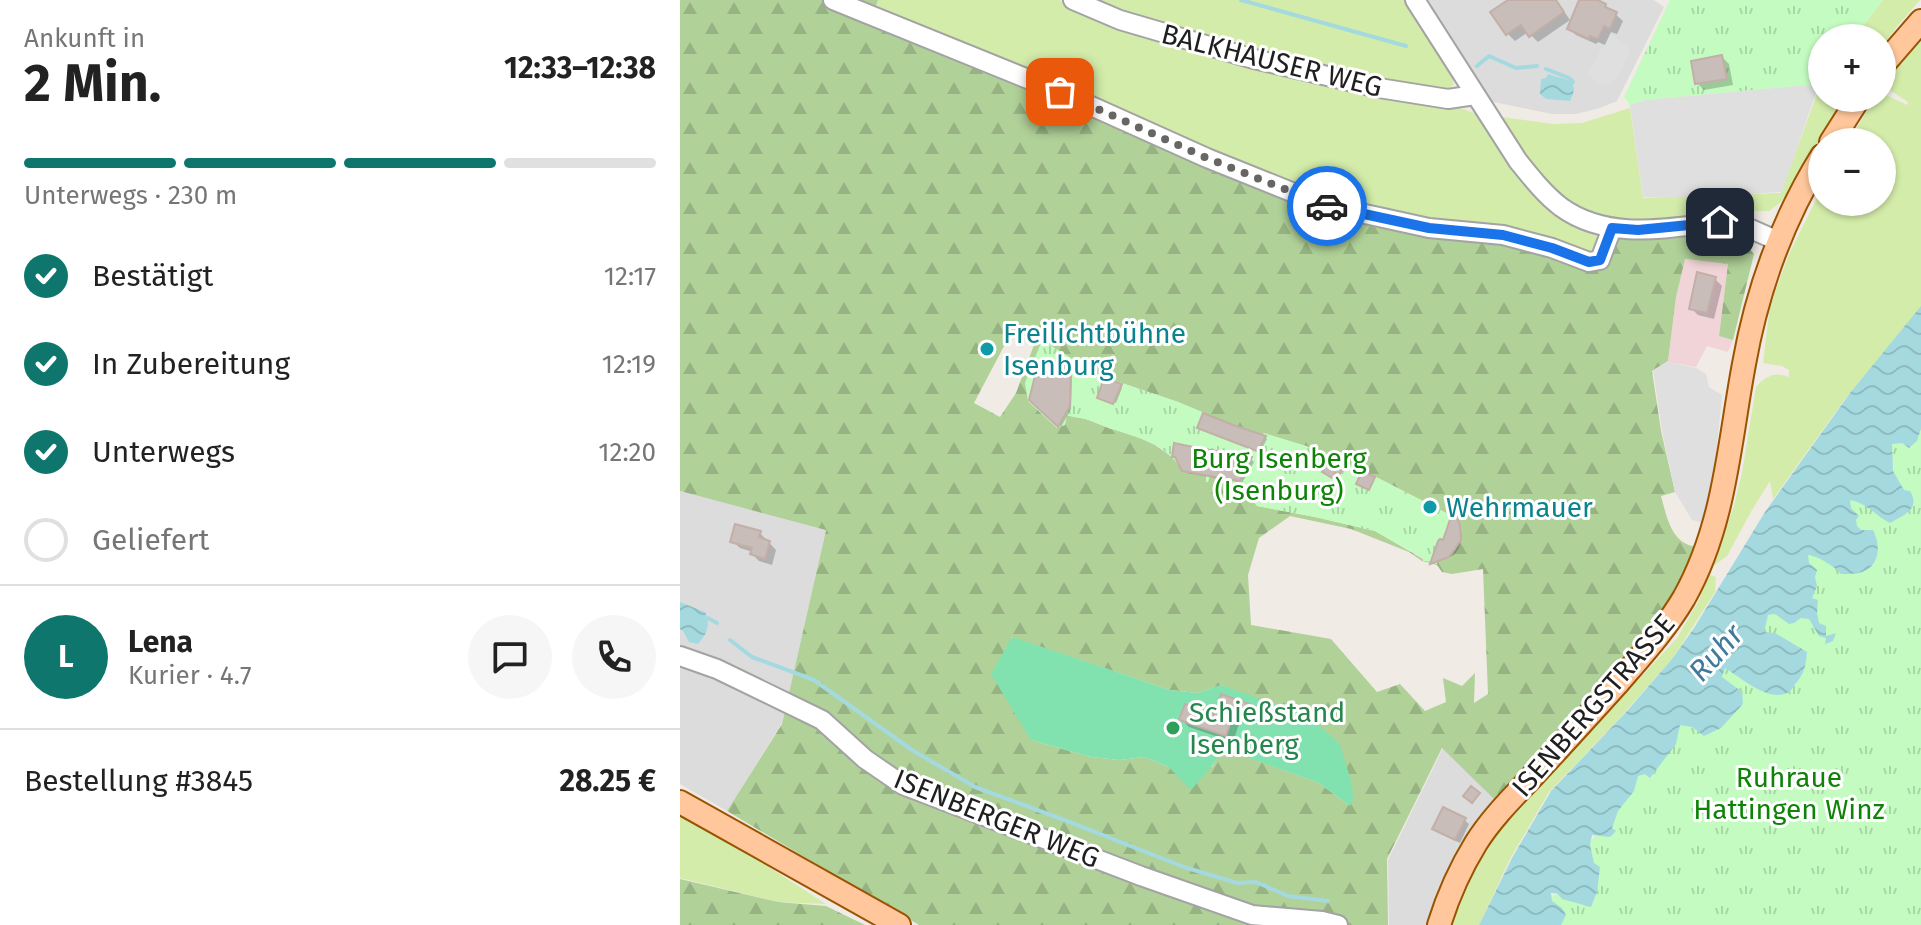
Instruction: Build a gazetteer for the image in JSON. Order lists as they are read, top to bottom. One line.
{"streets":{"main road":["ISENBERGSTRASSE"],"street":["BALKHAUSER WEG","ISENBERGER WEG"]},"water":["Ruhr"],"parks":["Burg Isenberg (Isenburg)","Ruhraue Hattingen Winz"],"places":["Freilichtbühne Isenburg","Wehrmauer","Schießstand Isenberg"],"page":{"heading":["2 Min.","Ankunft in","12:33–12:38"],"panel":["Lena","Kurier · 4.7","Bestellung #3845","28.25 €"],"map_buttons":["+","−"],"bar":"Unterwegs · 230 m","list":[["Bestätigt","12:17"],["In Zubereitung","12:19"],["Unterwegs","12:20"],"Geliefert"],"round":"L"}}
